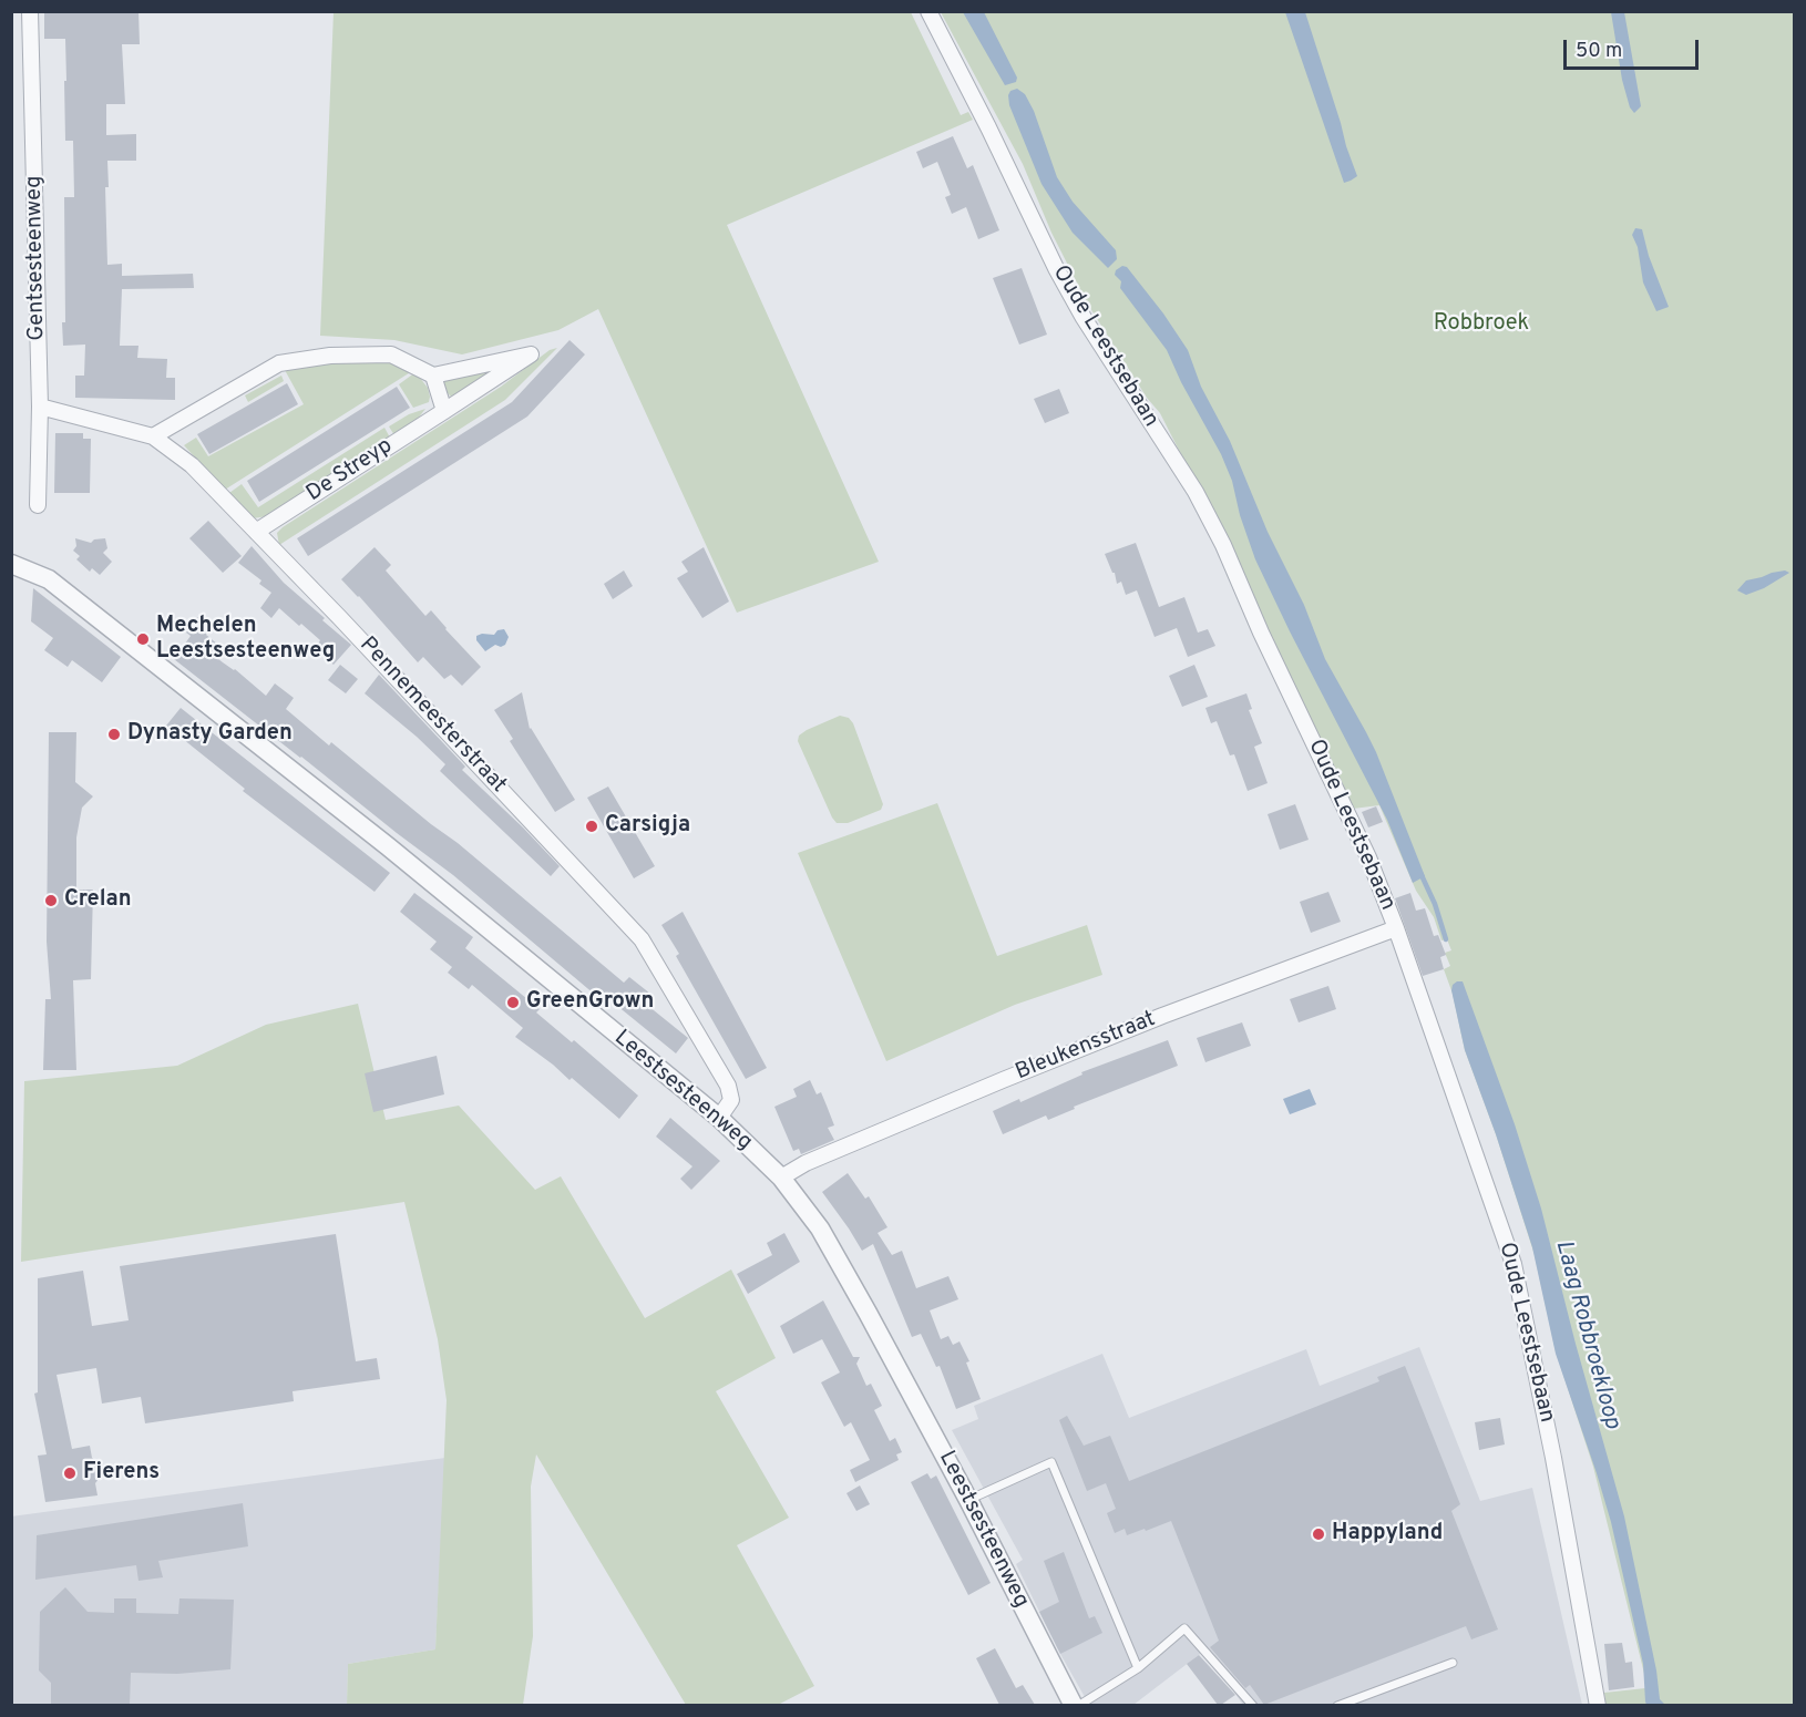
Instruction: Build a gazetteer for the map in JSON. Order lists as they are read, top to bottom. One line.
{"streets":{"street":["Gentsesteenweg","Oude Leestsebaan","De Streyp","Pennemeesterstraat","Bleukensstraat","Leestsesteenweg"]},"crossings":[["Gentsesteenweg","Pennemeesterstraat"],["Oude Leestsebaan","Bleukensstraat"],["De Streyp","Pennemeesterstraat"],["Pennemeesterstraat","Leestsesteenweg"],["Bleukensstraat","Leestsesteenweg"]],"water":["Laag Robbroekloop"],"parks":["Robbroek"],"places":["Mechelen Leestsesteenweg","Dynasty Garden","Carsigja","Crelan","GreenGrown","Fierens","Happyland"],"scale_bar":"50 m"}
